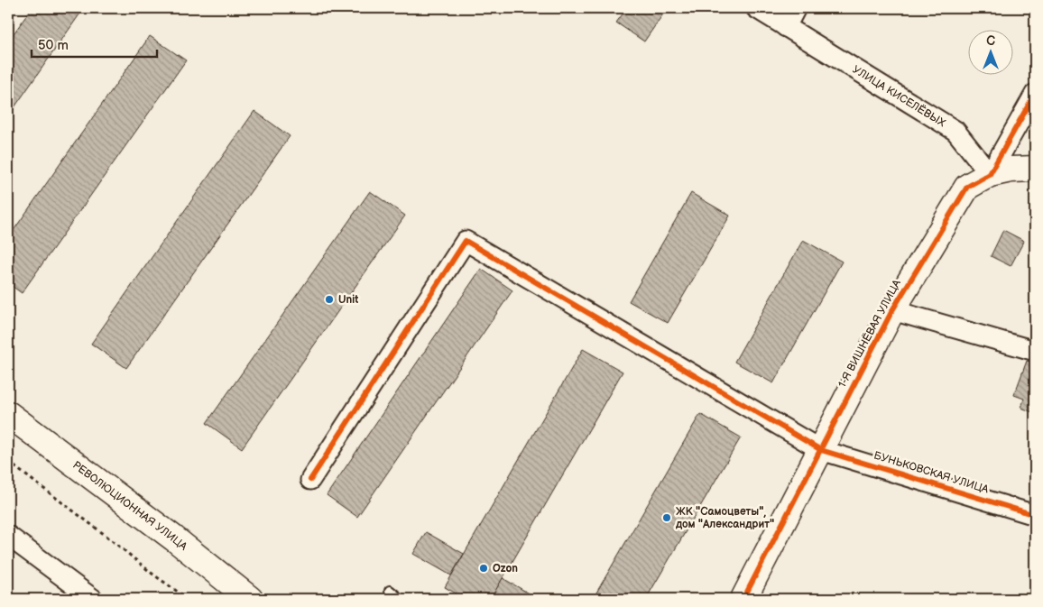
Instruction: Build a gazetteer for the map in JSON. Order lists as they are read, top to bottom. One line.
{"streets":{"street":["УЛИЦА КИСЕЛЁВЫХ","1-Я ВИШНЁВАЯ УЛИЦА","БУНЬКОВСКАЯ УЛИЦА","РЕВОЛЮЦИОННАЯ УЛИЦА"]},"crossings":[["УЛИЦА КИСЕЛЁВЫХ","1-Я ВИШНЁВАЯ УЛИЦА"],["1-Я ВИШНЁВАЯ УЛИЦА","БУНЬКОВСКАЯ УЛИЦА"]],"places":["Unit","ЖК \"Самоцветы\", дом \"Александрит\"","Ozon"],"scale_bar":"50 m","north":"top"}
